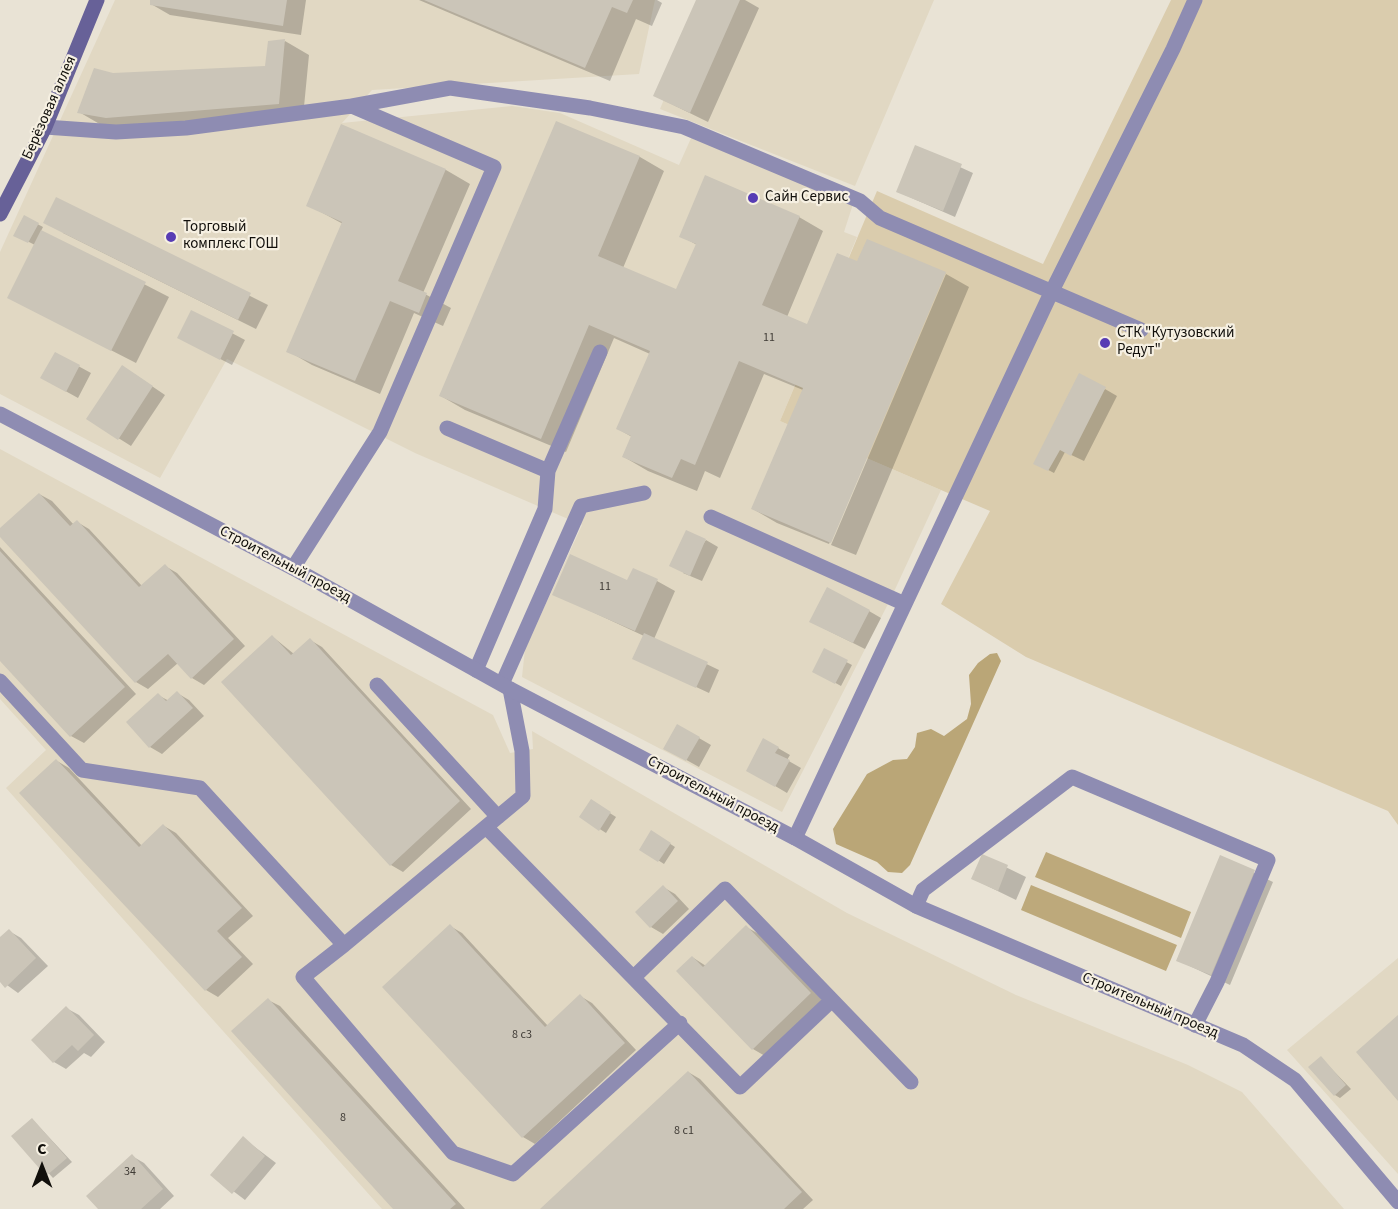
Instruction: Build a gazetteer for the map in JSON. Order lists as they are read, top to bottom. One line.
{"streets":{"main road":["Берёзовая аллея"],"street":["Строительный проезд"]},"places":["Сайн Сервис","Торговый комплекс ГОШ","СТК \"Кутузовский Редут\""],"house_numbers":["11","11","8 с3","8","8 с1","34"],"north":"top"}
